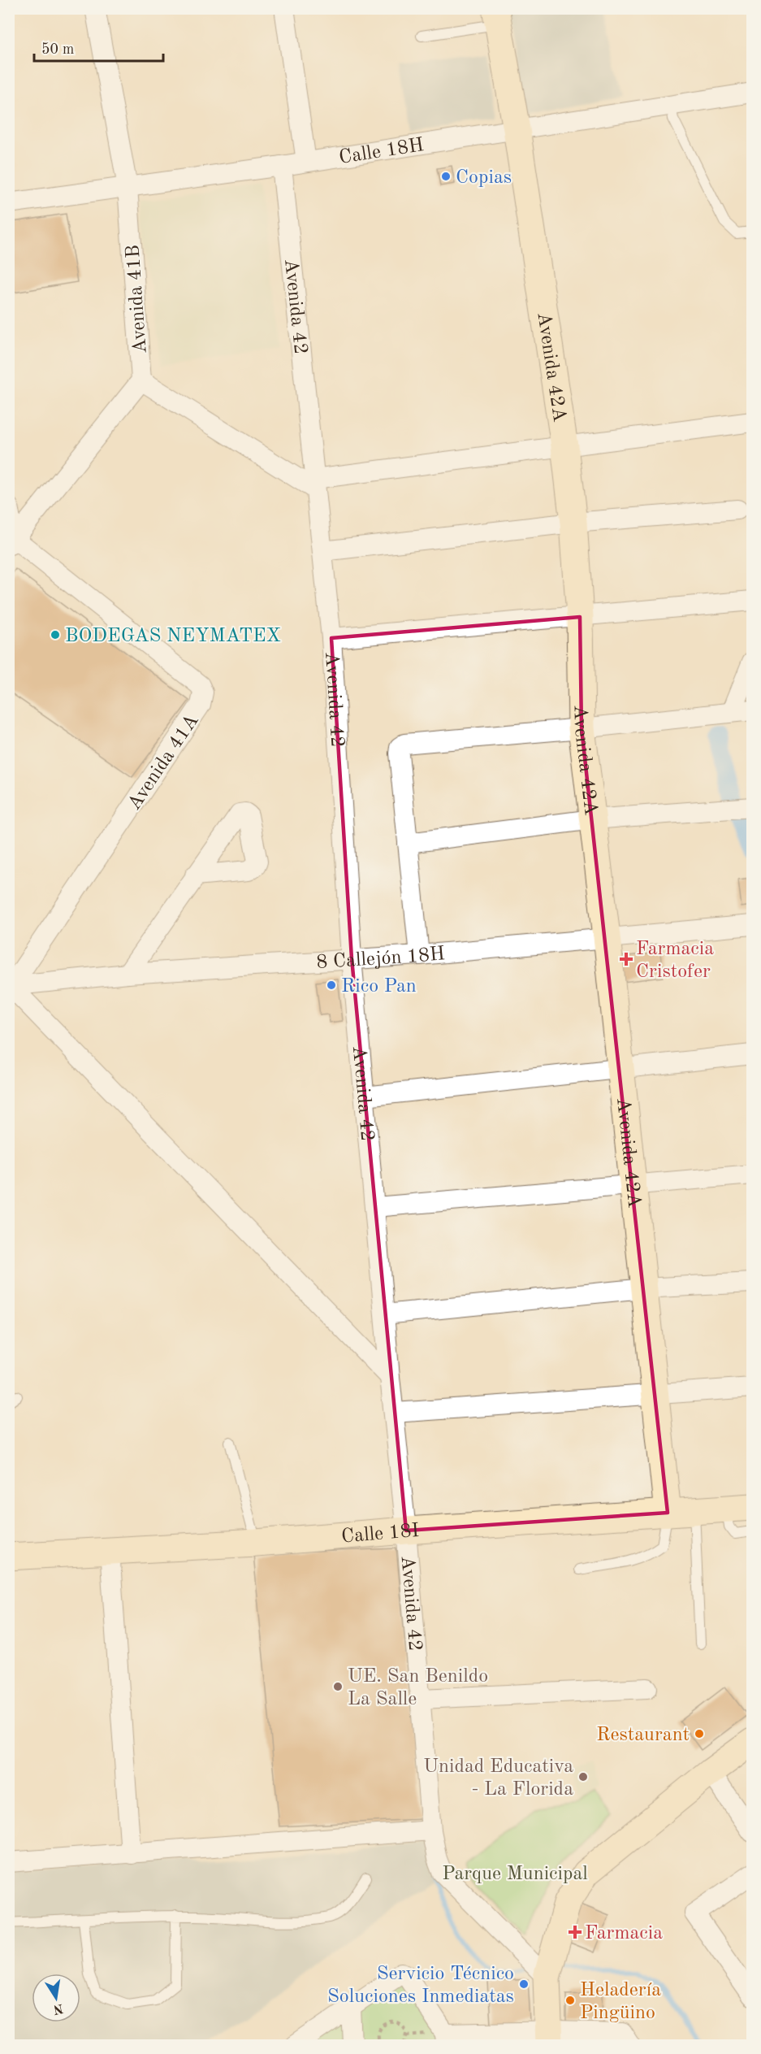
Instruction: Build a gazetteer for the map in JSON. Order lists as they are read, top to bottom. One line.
{"streets":{"street":["Calle 18H","Avenida 41B","Avenida 42","Avenida 42A","Avenida 41A","8 Callejón 18H","Calle 18I"]},"crossings":[["Calle 18H","Avenida 41B"],["Calle 18H","Avenida 42"],["Calle 18H","Avenida 42A"],["Avenida 41B","Avenida 41A"],["Avenida 42","8 Callejón 18H"],["Avenida 42","Calle 18I"],["Avenida 42A","8 Callejón 18H"],["Avenida 42A","Calle 18I"],["Avenida 41A","8 Callejón 18H"]],"parks":["Parque Municipal"],"places":{"other":["Copias","BODEGAS NEYMATEX","Rico Pan","UE. San Benildo La Salle","Restaurant","Unidad Educativa - La Florida","Servicio Técnico Soluciones Inmediatas","Heladería Pingüino"],"health":["Farmacia Cristofer","Farmacia"]},"scale_bar":"50 m","north":"bottom"}
